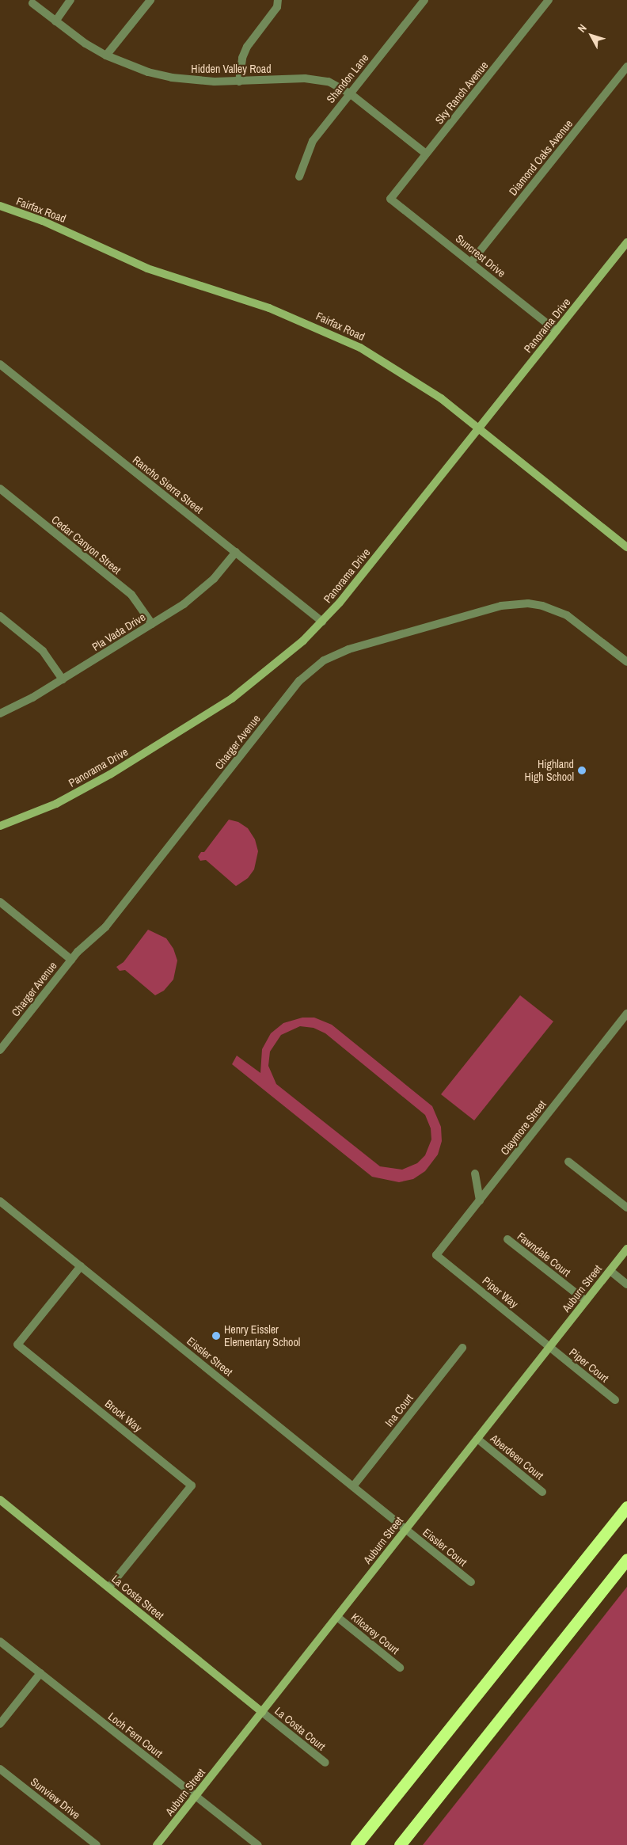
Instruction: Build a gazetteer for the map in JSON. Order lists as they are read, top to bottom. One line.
{"streets":{"main road":["Fairfax Road","Panorama Drive","Auburn Street","La Costa Street"],"street":["Hidden Valley Road","Shandon Lane","Sky Ranch Avenue","Diamond Oaks Avenue","Suncrest Drive","Rancho Sierra Street","Cedar Canyon Street","Pla Vada Drive","Charger Avenue","Claymore Street","Fawndale Court","Piper Way","Eissler Street","Piper Court","Ina Court","Brock Way","Aberdeen Court","Eissler Court","Kilcarey Court","La Costa Court","Loch Fern Court","Sunview Drive"]},"crossings":[["Hidden Valley Road","Shandon Lane"],["Hidden Valley Road","Sky Ranch Avenue"],["Sky Ranch Avenue","Suncrest Drive"],["Diamond Oaks Avenue","Suncrest Drive"],["Fairfax Road","Panorama Drive"],["Suncrest Drive","Panorama Drive"],["Panorama Drive","Rancho Sierra Street"],["Rancho Sierra Street","Pla Vada Drive"],["Cedar Canyon Street","Pla Vada Drive"],["Claymore Street","Piper Way"],["Fawndale Court","Auburn Street"],["Auburn Street","Piper Way"],["Auburn Street","Eissler Street"],["Auburn Street","Piper Court"],["Auburn Street","Aberdeen Court"],["Auburn Street","Eissler Court"],["Auburn Street","La Costa Street"],["Auburn Street","Kilcarey Court"],["Auburn Street","La Costa Court"],["Auburn Street","Loch Fern Court"],["Piper Way","Piper Court"],["Eissler Street","Ina Court"],["Eissler Street","Brock Way"],["Eissler Street","Eissler Court"],["Brock Way","La Costa Street"],["La Costa Street","La Costa Court"]],"places":["Highland High School","Henry Eissler Elementary School"],"north":"top left"}
